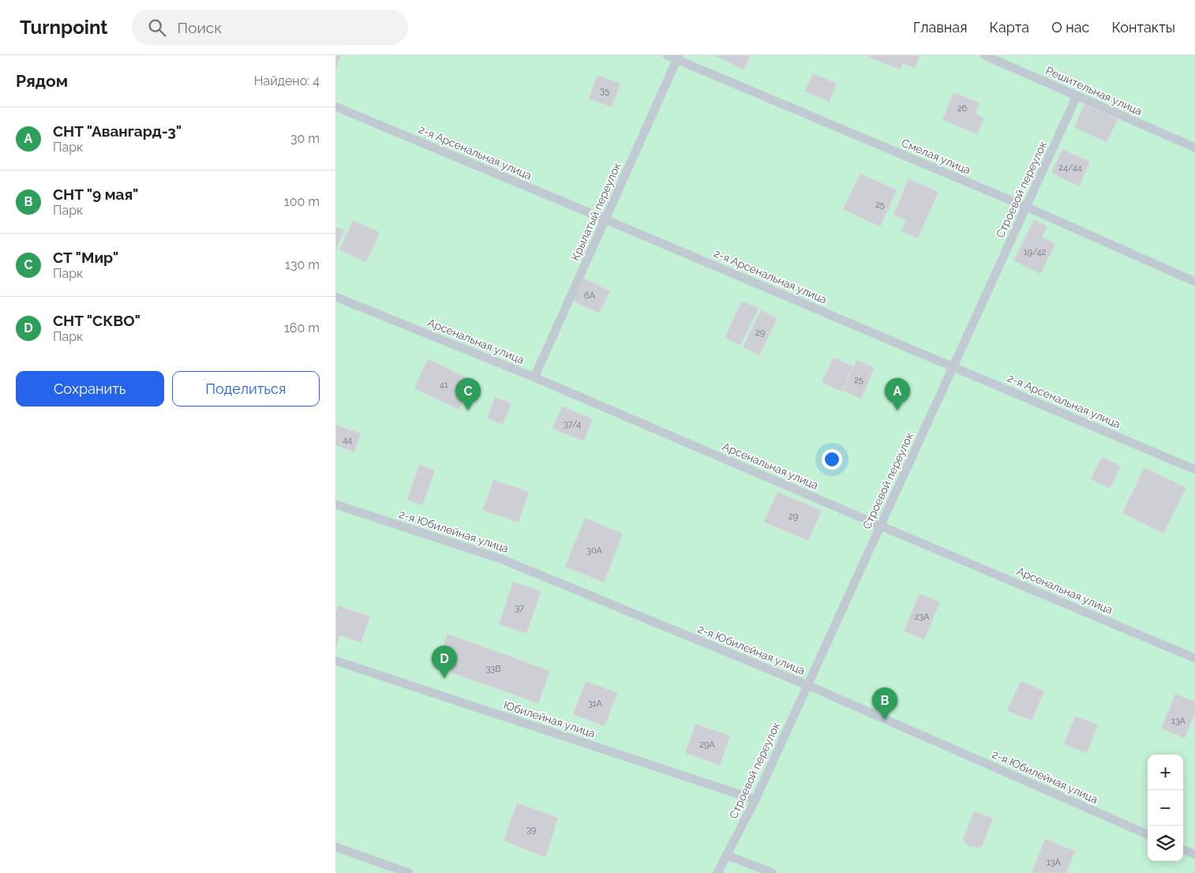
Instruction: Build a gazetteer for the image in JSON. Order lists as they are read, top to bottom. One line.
{"streets":{"lane":["Решительная улица","2-я Арсенальная улица","Смелая улица","Строевой переулок","Крылатый переулок","Арсенальная улица","2-я Юбилейная улица","Юбилейная улица"]},"crossings":[["Решительная улица","Строевой переулок"],["2-я Арсенальная улица","Строевой переулок"],["2-я Арсенальная улица","Крылатый переулок"],["Смелая улица","Строевой переулок"],["Смелая улица","Крылатый переулок"],["Строевой переулок","Арсенальная улица"],["Строевой переулок","2-я Юбилейная улица"],["Строевой переулок","Юбилейная улица"],["Крылатый переулок","Арсенальная улица"]],"house_numbers":["35","26","24/44","25","19/42","6А","29","25","41","37/4","44","29","30А","37","23А","33В","31А","13А","29А","39","13А"],"page":{"header":"Turnpoint","search":"Поиск","nav":["Главная","Карта","О нас","Контакты"],"heading":["Рядом","Найдено: 4"],"list":[{"mark":"A","name":"СНТ \"Авангард-3\"","note":"Парк","value":"30 m"},{"mark":"B","name":"СНТ \"9 мая\"","note":"Парк","value":"100 m"},{"mark":"C","name":"СТ \"Мир\"","note":"Парк","value":"130 m"},{"mark":"D","name":"СНТ \"СКВО\"","note":"Парк","value":"160 m"}],"buttons":["Сохранить","Поделиться"],"pins":["A","C","D","B"],"map_buttons":["+","−"]}}
